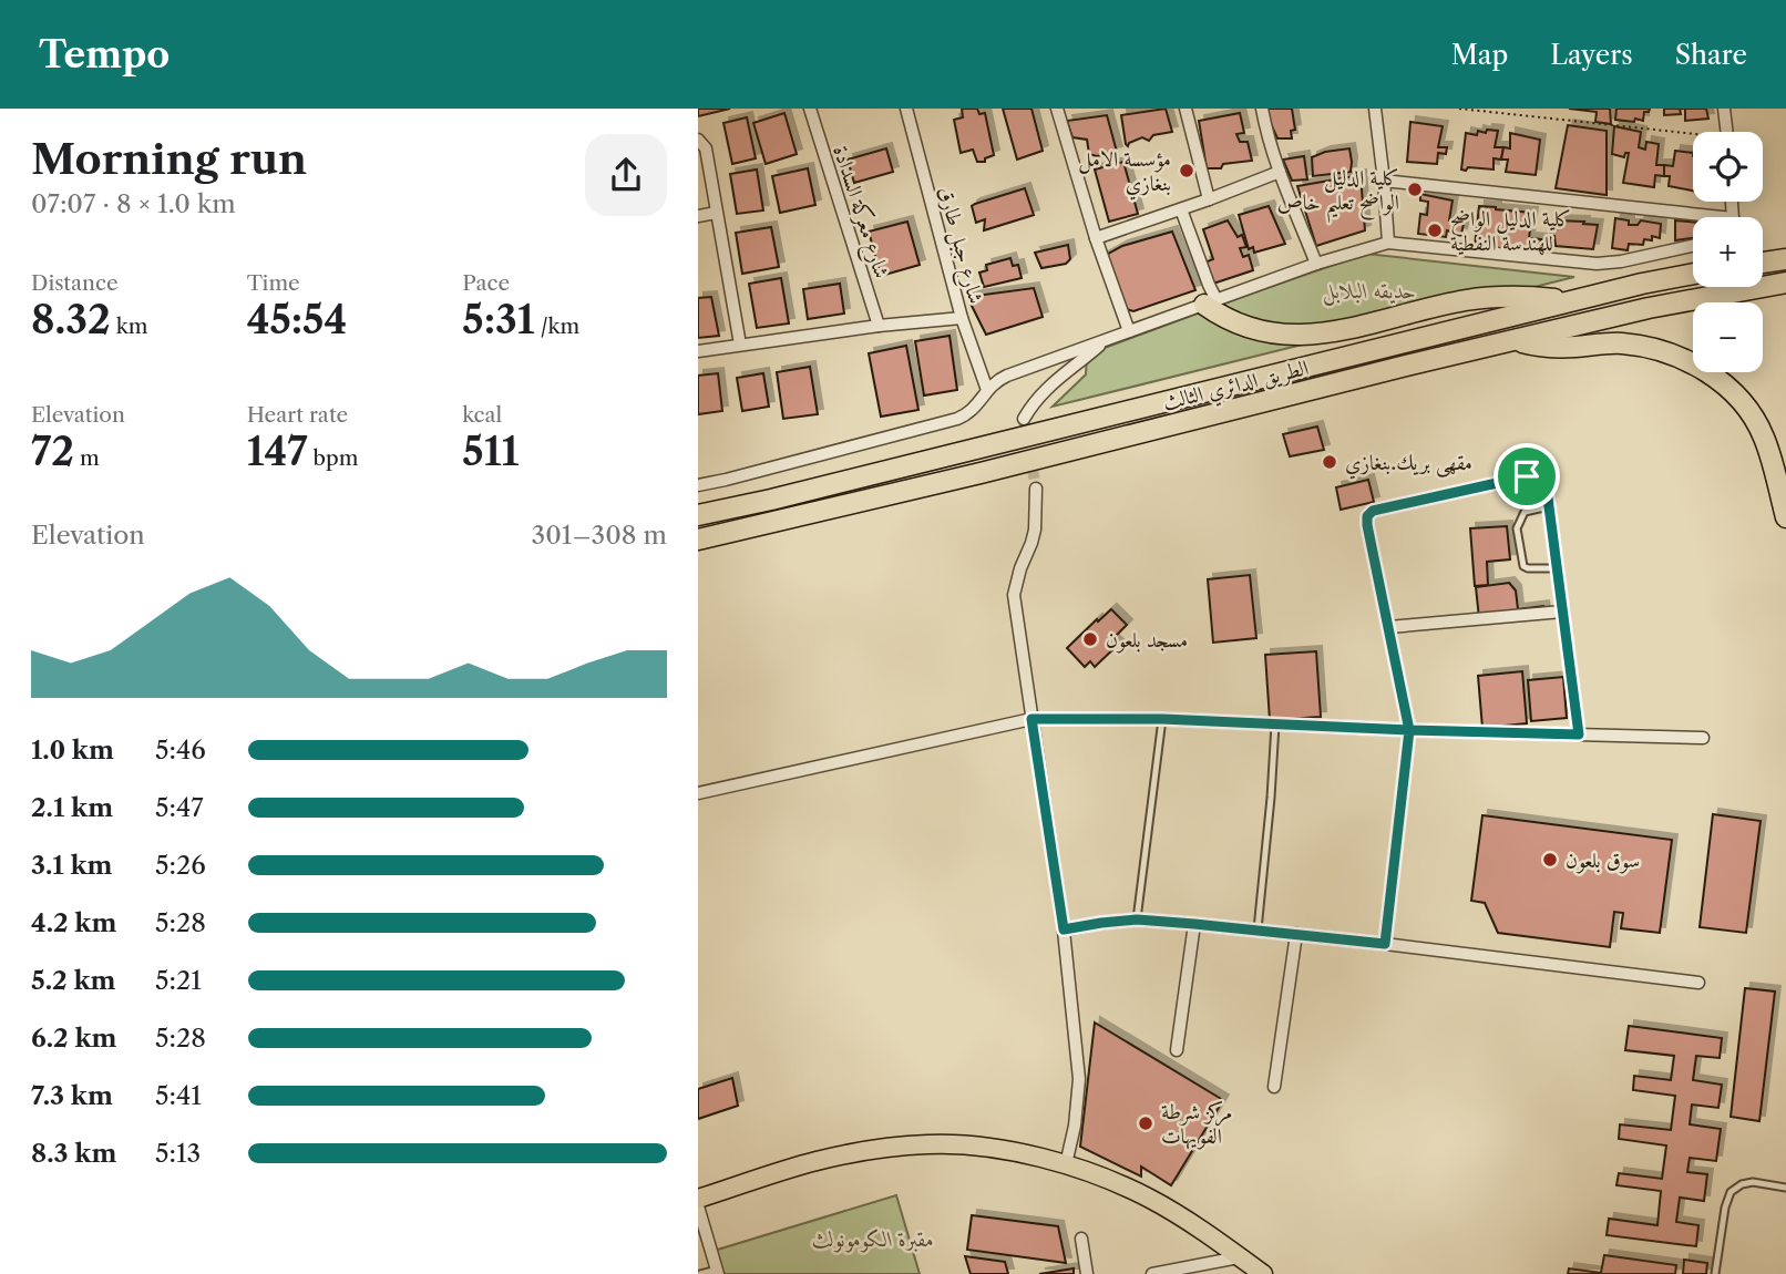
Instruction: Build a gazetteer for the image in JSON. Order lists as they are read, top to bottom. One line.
{"streets":{"highway":["الطريق الدائري الثالث"],"street":["شارع معركة السدادة","شارع جبل طارق"]},"parks":["حديقه البلابل","مقبرة الكومونولث"],"places":["مؤسسة الامل بنغازي","كلية الدليل الواضح تعليم خاص","كلية الدليل الواضح للهندسة النفطية","مقهى بريك.بنغازي","مسجد بلعون","سوق بلعون","مركز شرطة الفويهات"],"page":{"header":"Tempo","nav":["Map","Layers","Share"],"heading":["Morning run","07:07 · 8 × 1.0 km"],"map_buttons":["+","−"],"stats":[["Distance","8.32 km"],["Time","45:54"],["Pace","5:31 /km"],["Elevation","72 m"],["Heart rate","147 bpm"],["kcal","511"]],"chart":["Elevation","301–308 m"],"list":[{"name":"1.0 km","note":"5:46"},{"name":"2.1 km","note":"5:47"},{"name":"3.1 km","note":"5:26"},{"name":"4.2 km","note":"5:28"},{"name":"5.2 km","note":"5:21"},{"name":"6.2 km","note":"5:28"},{"name":"7.3 km","note":"5:41"},{"name":"8.3 km","note":"5:13"}]}}
